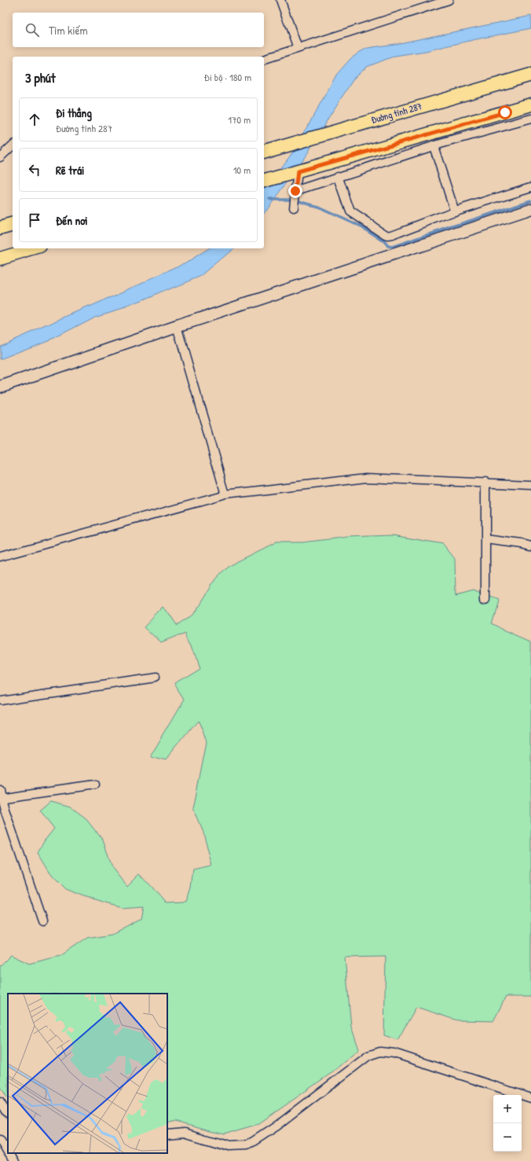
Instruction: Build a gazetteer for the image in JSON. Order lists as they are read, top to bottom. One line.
{"streets":{"main road":["Đường tỉnh 287"]},"page":{"search":"Tìm kiếm","heading":["3 phút","Đi bộ · 180 m"],"list":[["Đi thẳng","Đường tỉnh 287","170 m"],["Rẽ trái","10 m"],"Đến nơi"],"map_buttons":["+","−"]}}
